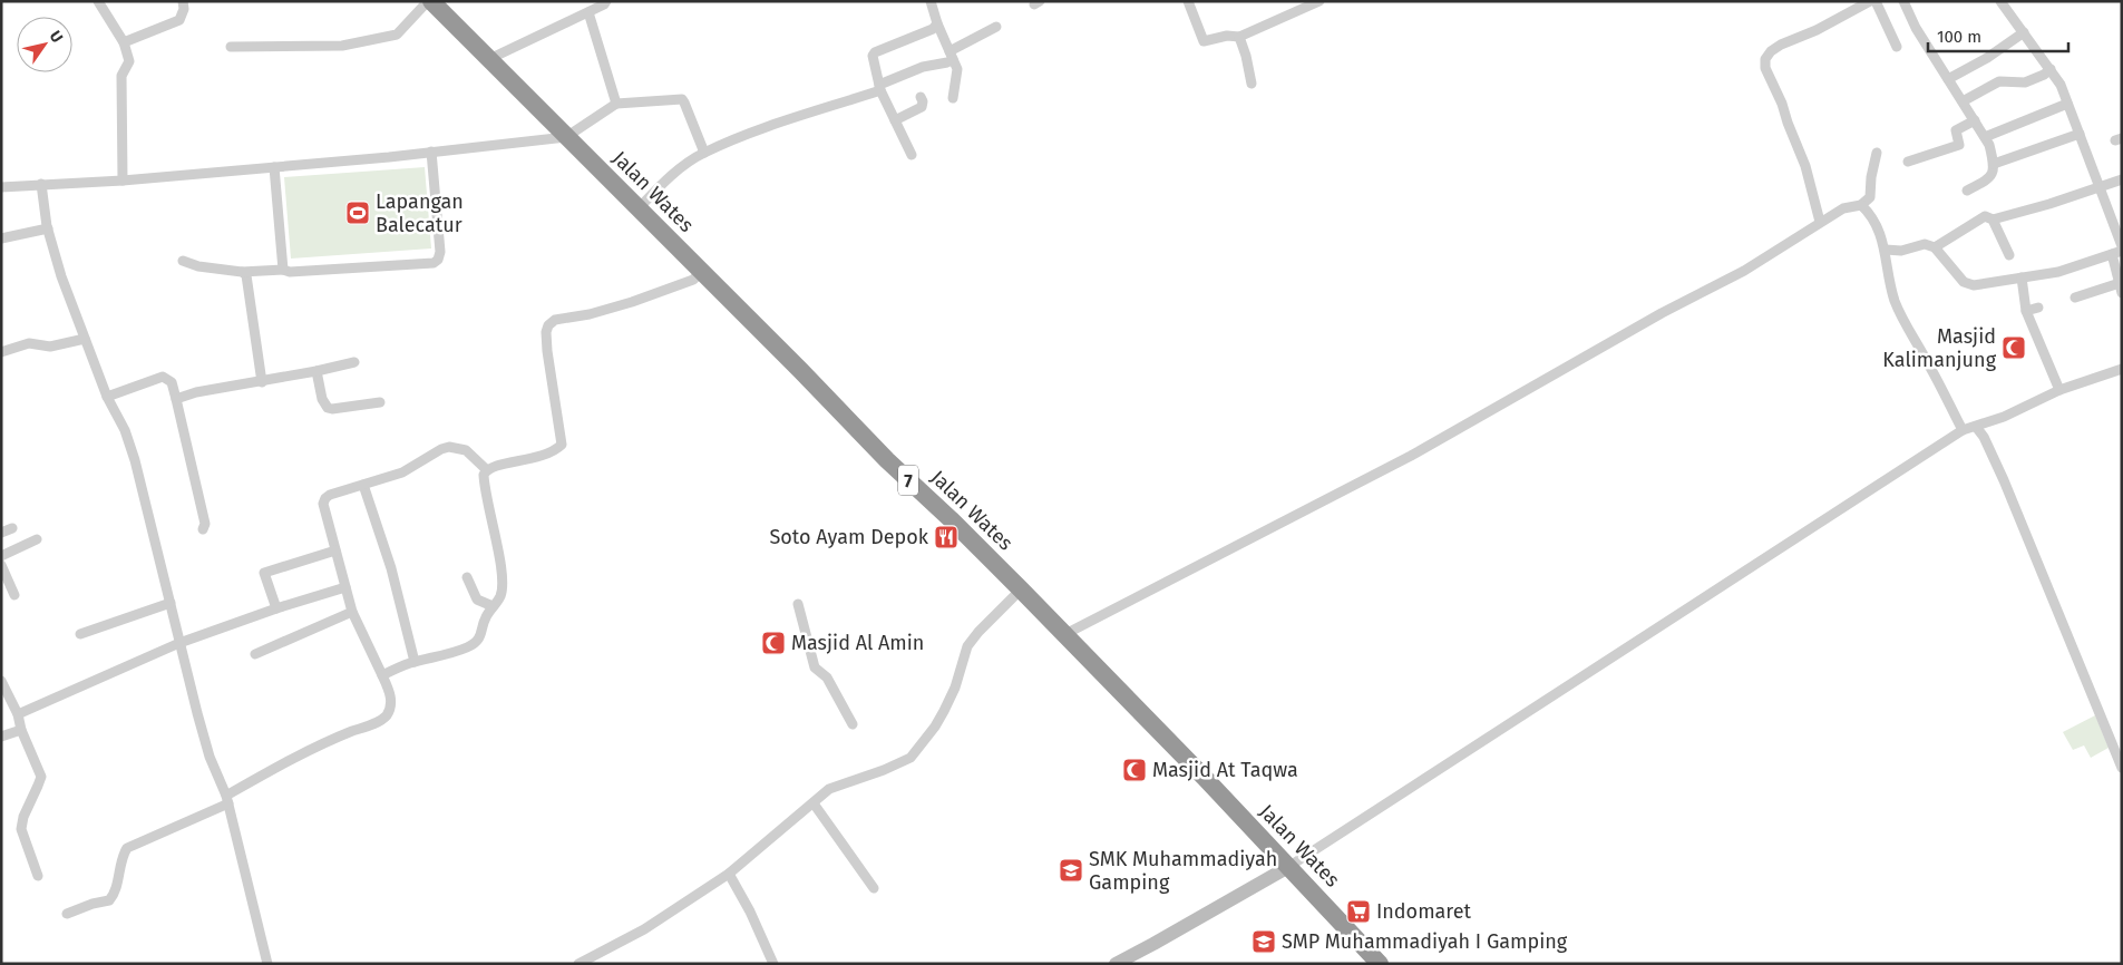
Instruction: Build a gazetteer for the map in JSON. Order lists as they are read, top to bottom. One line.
{"streets":{"highway":["Jalan Wates","7"]},"places":{"sports":["Lapangan Balecatur"],"mosque":["Masjid Kalimanjung","Masjid Al Amin","Masjid At Taqwa"],"restaurant":["Soto Ayam Depok"],"school or university":["SMK Muhammadiyah Gamping","SMP Muhammadiyah I Gamping"],"supermarket":["Indomaret"]},"scale_bar":"100 m","north":"top right"}
